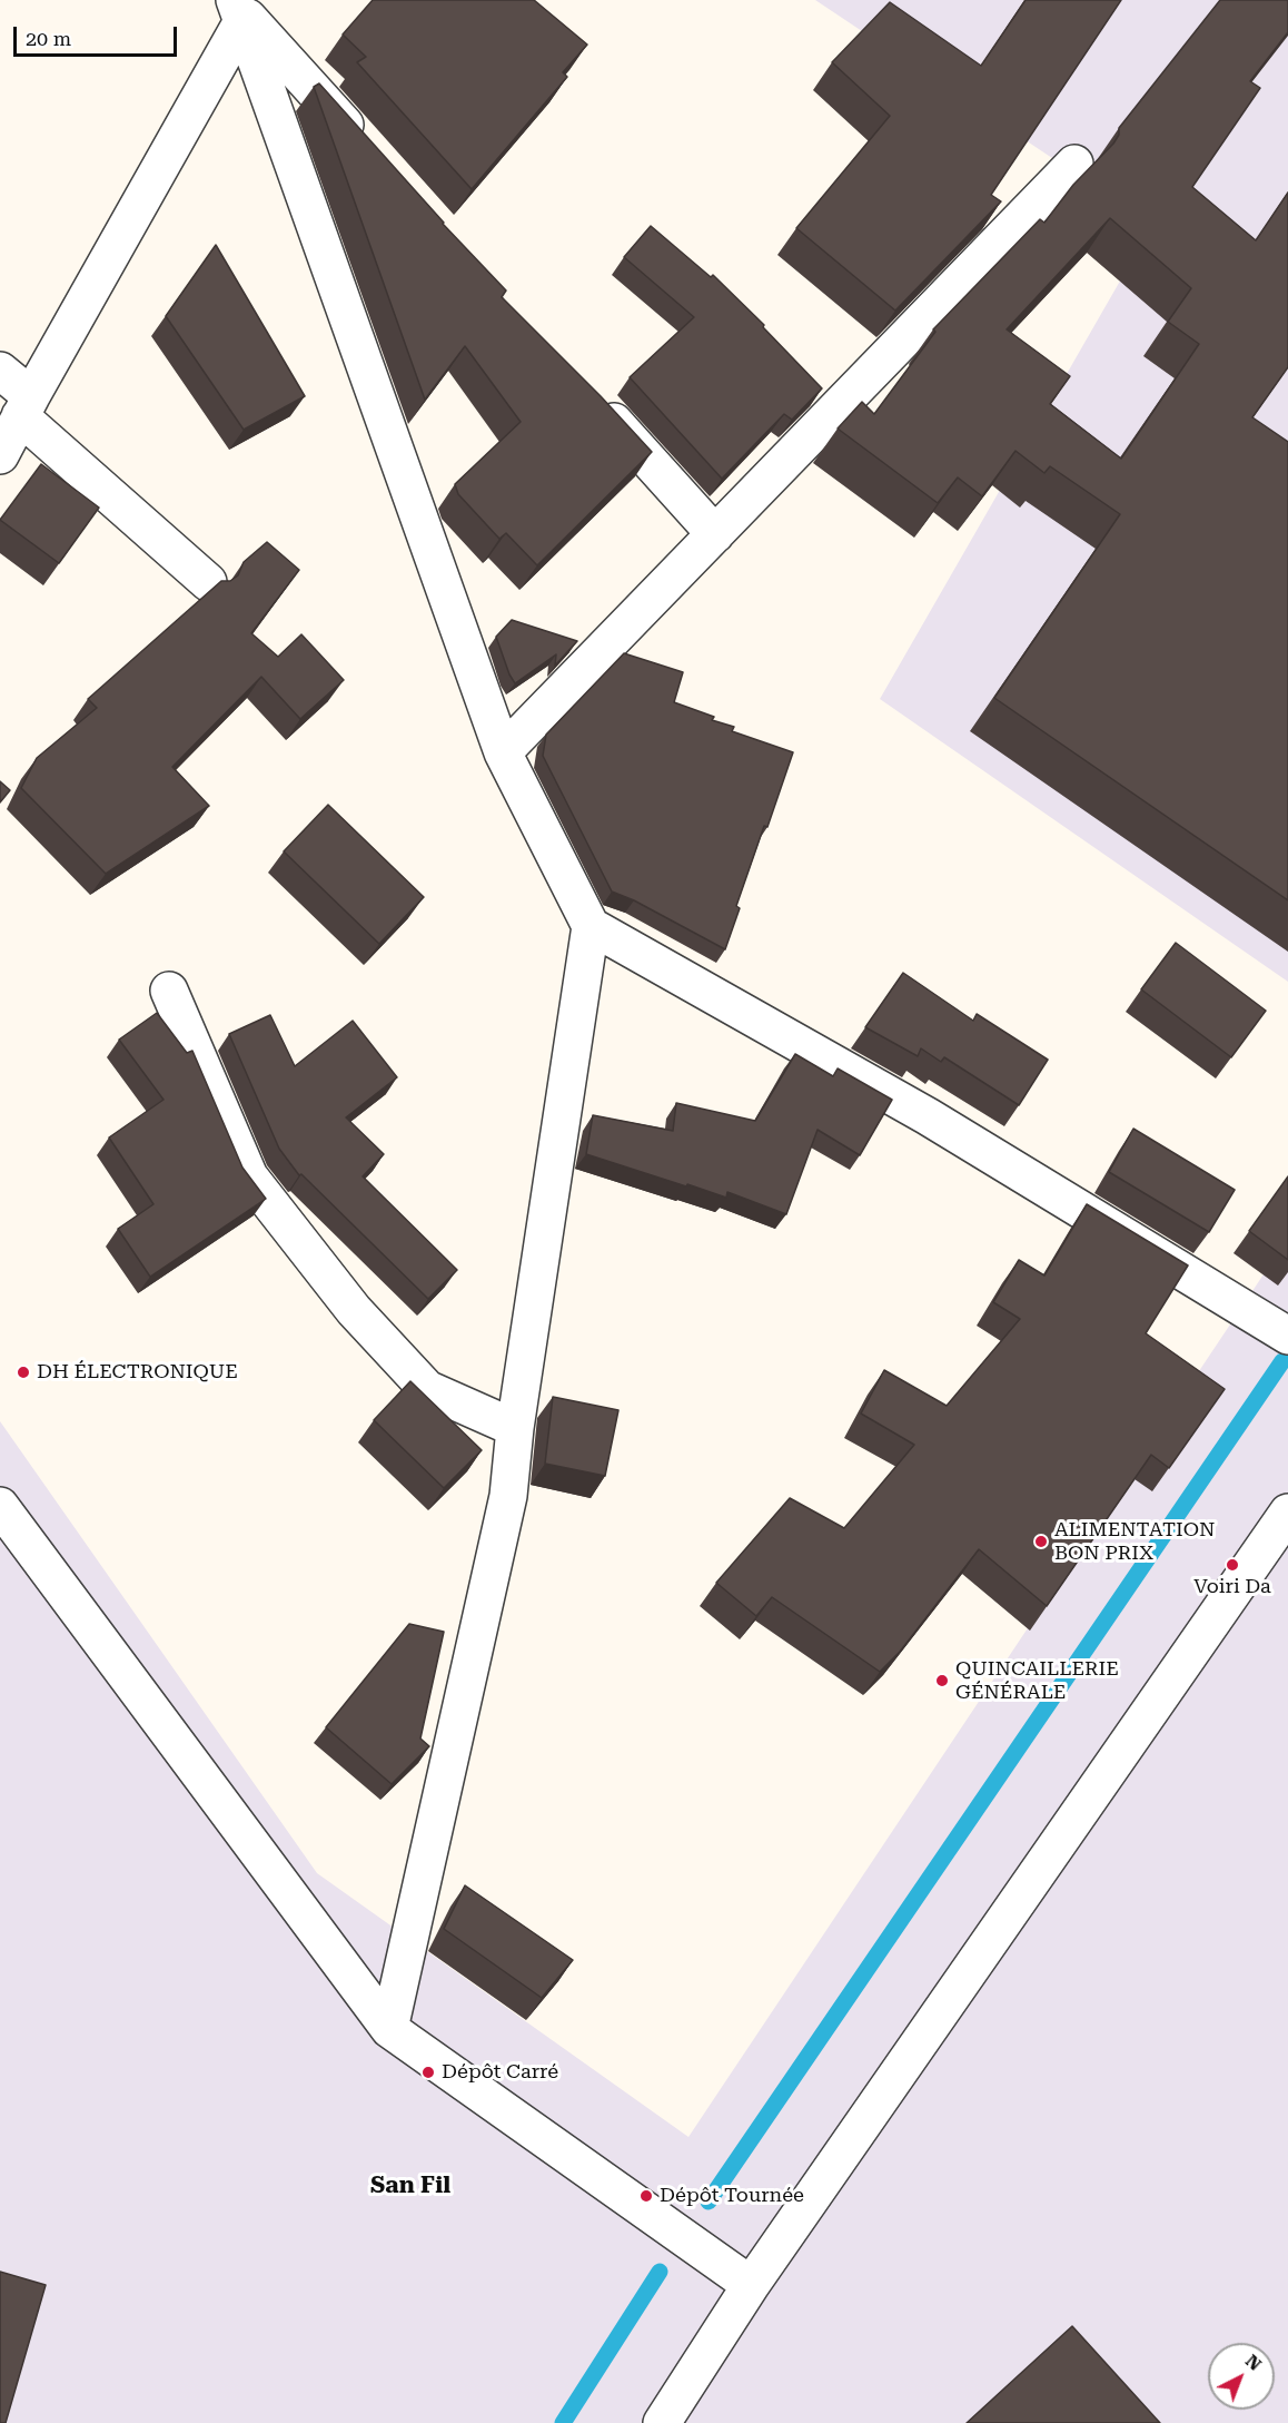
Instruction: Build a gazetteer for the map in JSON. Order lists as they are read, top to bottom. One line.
{"districts":["San Fil"],"places":["DH ÉLECTRONIQUE","ALIMENTATION BON PRIX","Voiri Da","QUINCAILLERIE GÉNÉRALE","Dépôt Carré","Dépôt Tournée"],"scale_bar":"20 m","north":"top right"}
